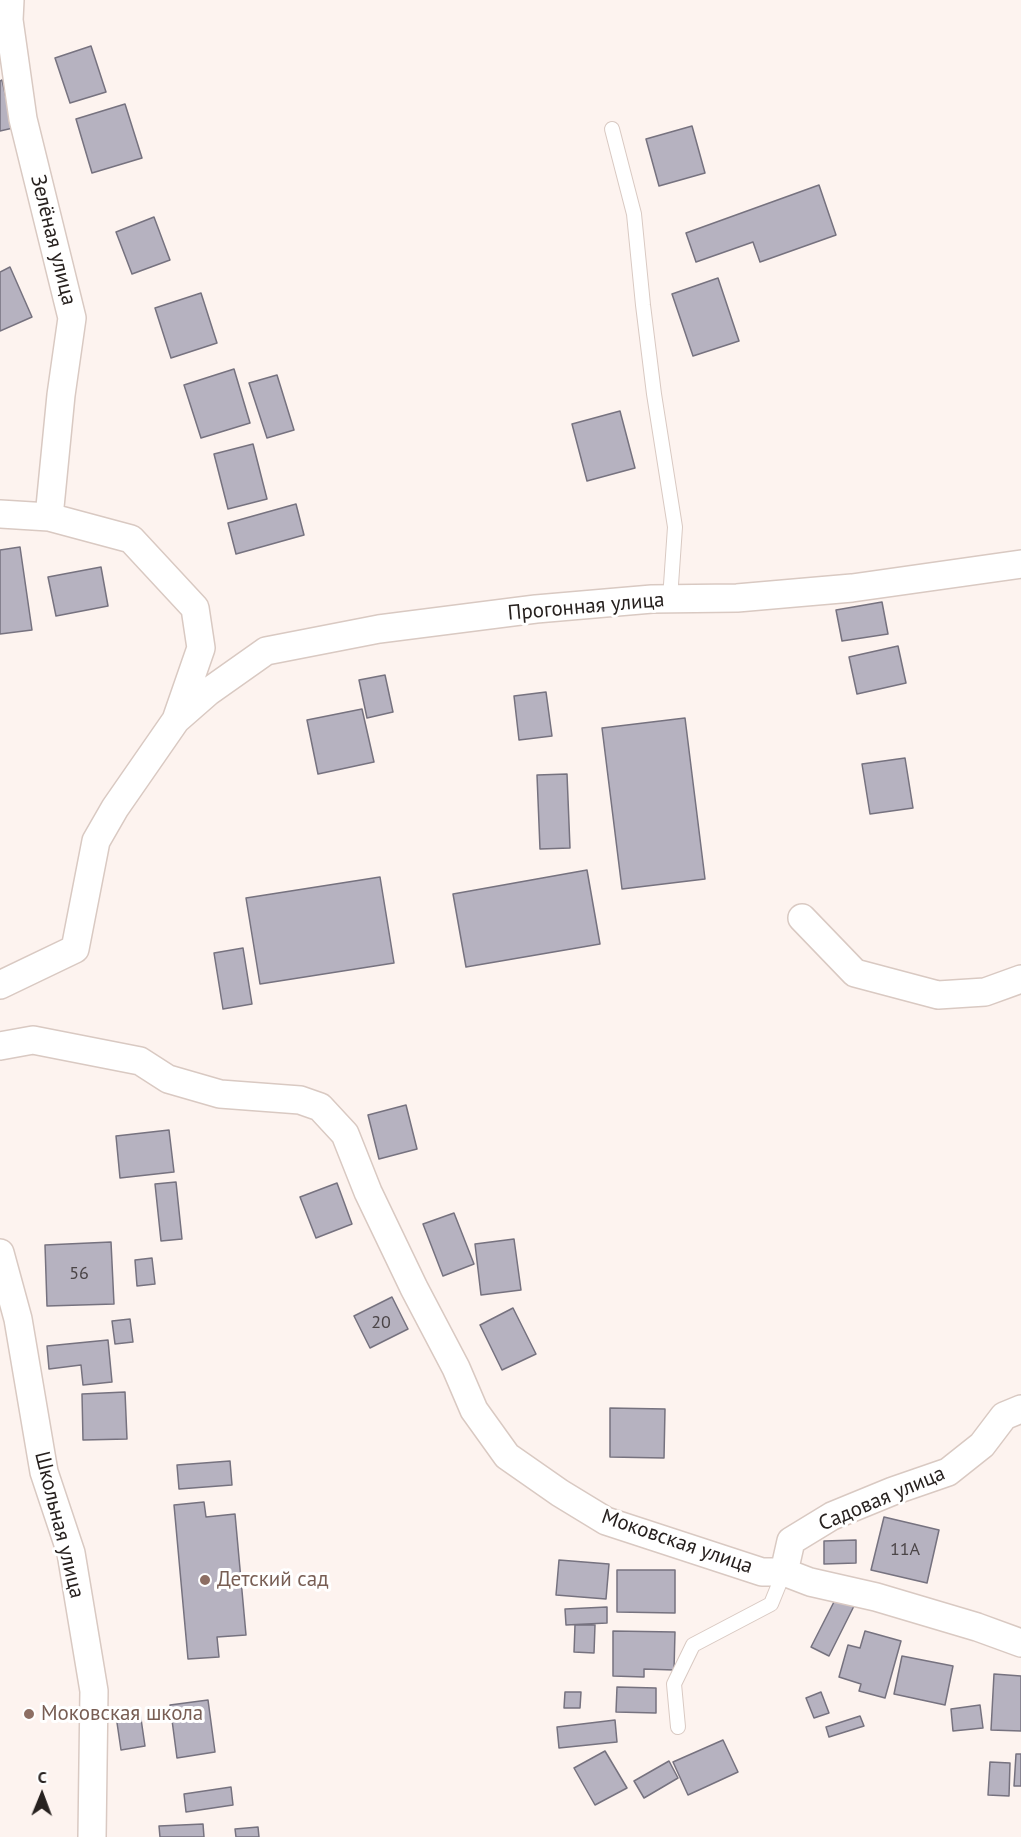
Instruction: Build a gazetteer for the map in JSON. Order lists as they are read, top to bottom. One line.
{"streets":{"street":["Зелёная улица","Прогонная улица","Садовая улица","Школьная улица","Моковская улица"]},"crossings":[["Садовая улица","Моковская улица"]],"places":["Детский сад","Моковская школа"],"house_numbers":["56","20","11А"],"north":"top"}
